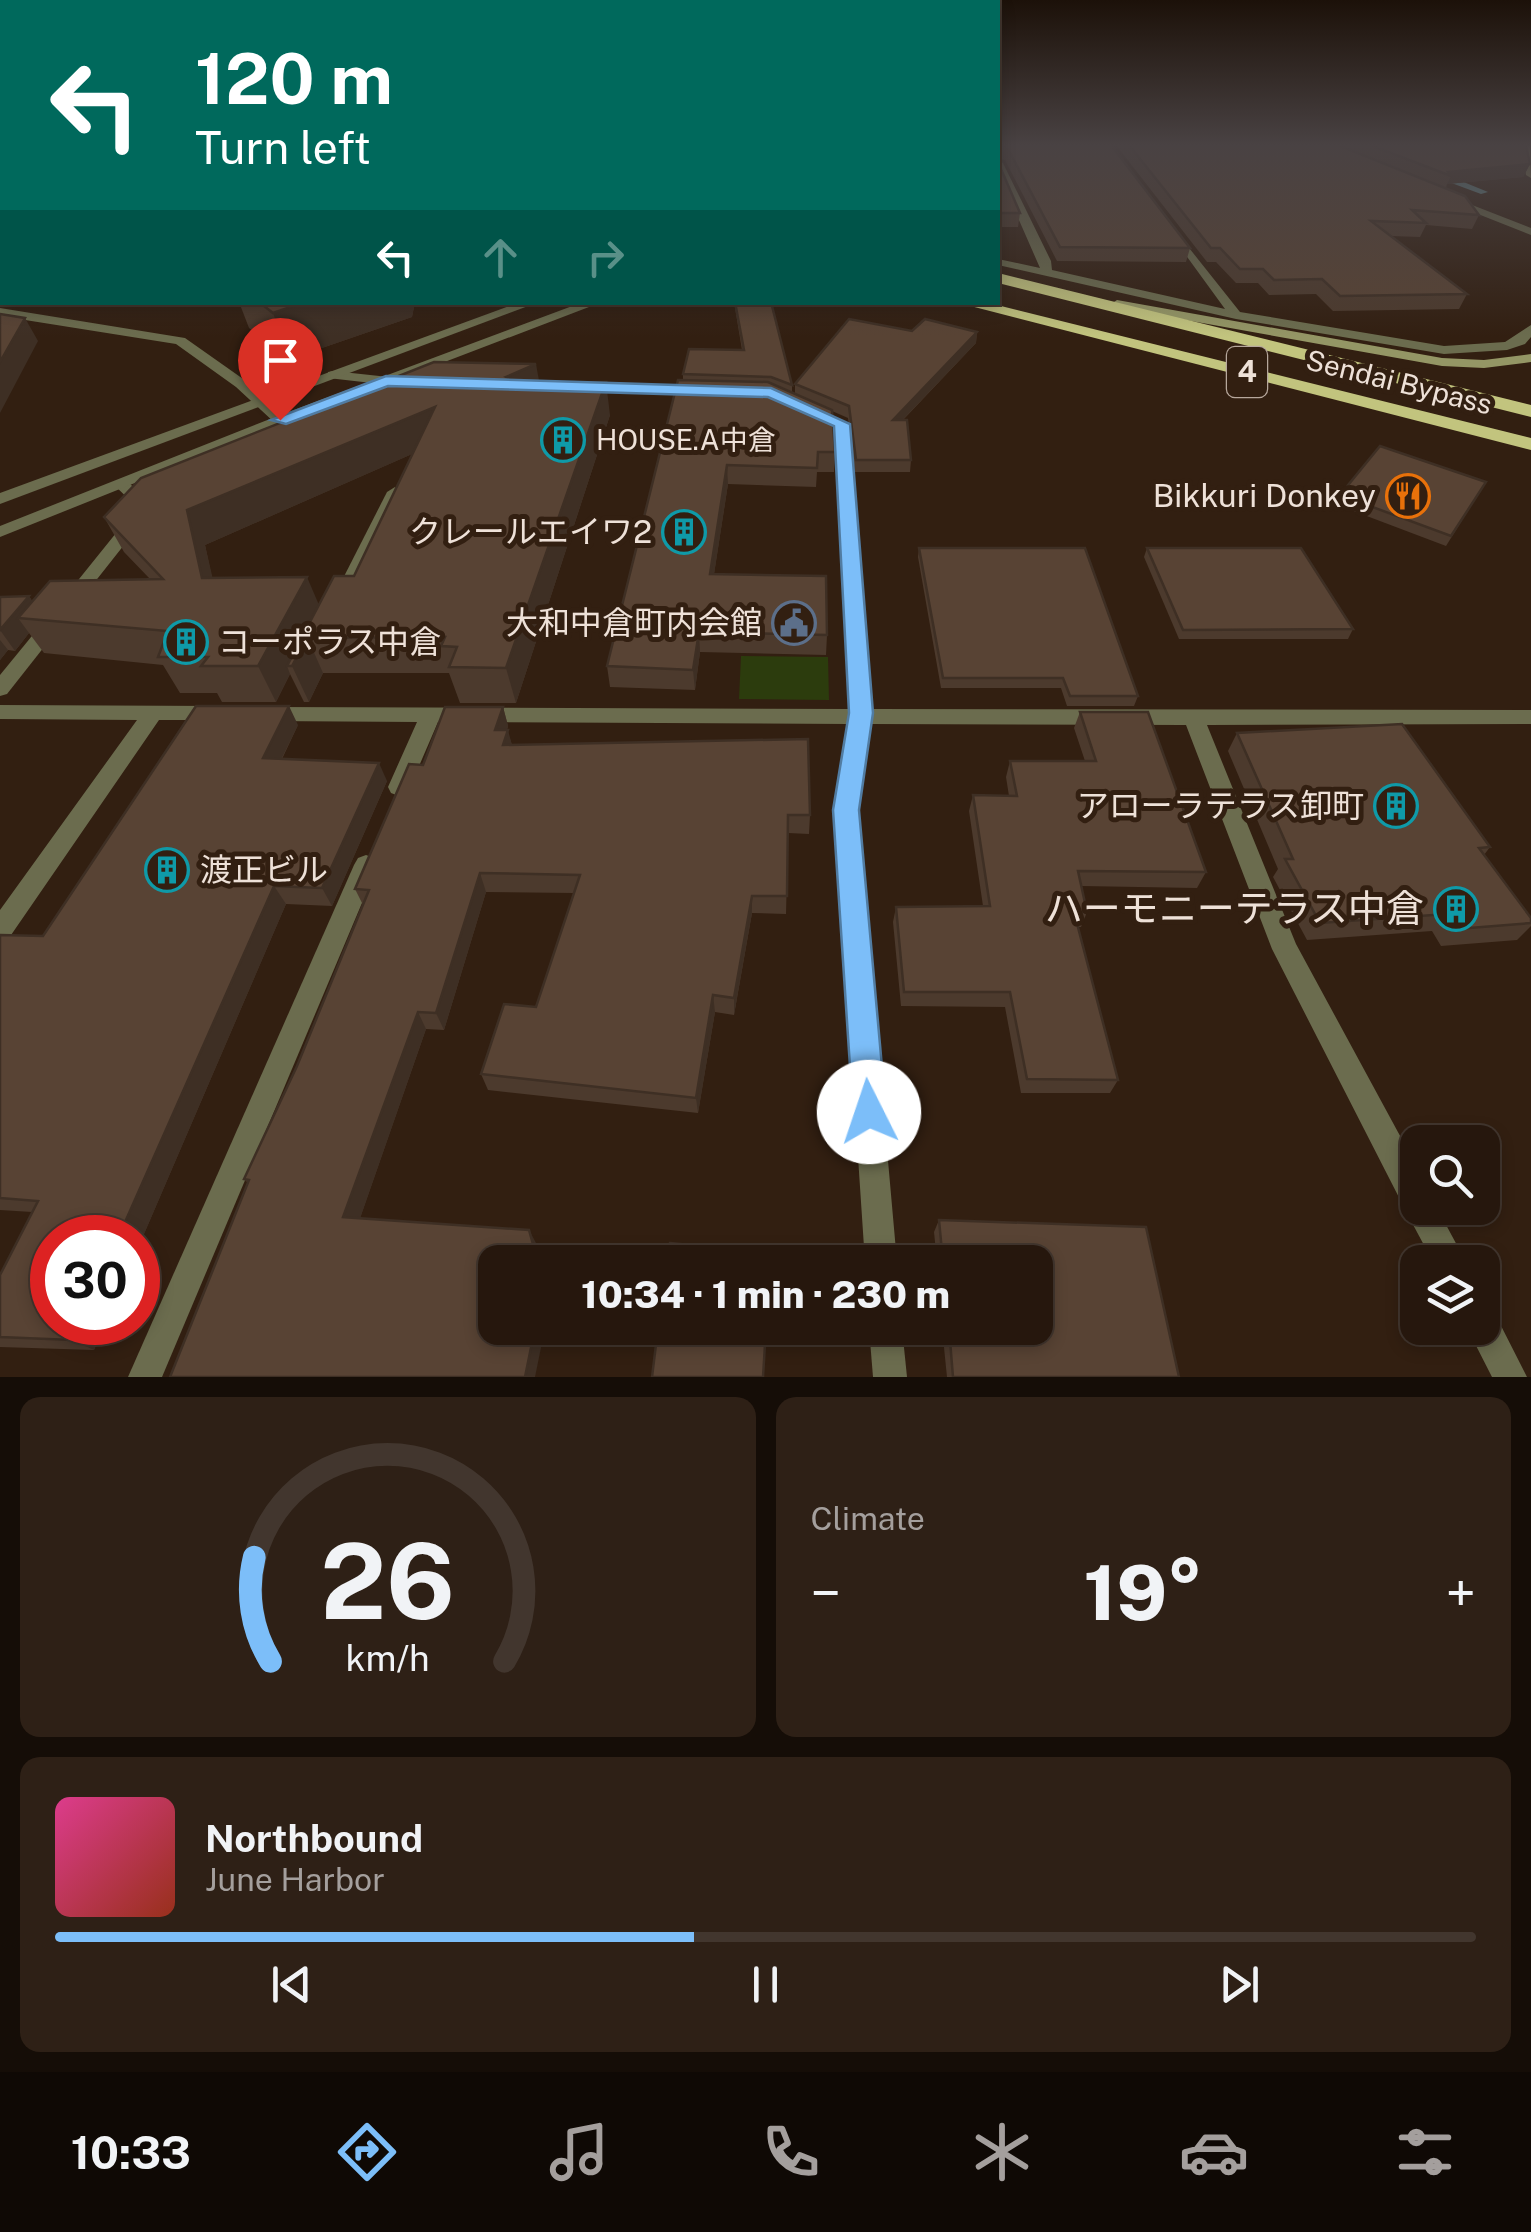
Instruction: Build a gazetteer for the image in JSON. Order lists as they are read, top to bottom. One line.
{"streets":{"highway":["4","Sendai Bypass"]},"places":{"building":["HOUSE.A中倉","クレールエイワ2","コーポラス中倉","アローラテラス卸町","渡正ビル","ハーモニーテラス中倉"],"restaurant":["Bikkuri Donkey"],"public building":["大和中倉町内会館"]},"page":{"turn":["120 m","Turn left"],"limit":"30","trip":"10:34 · 1 min · 230 m","tile":"Climate","heat":["−","19°","+"],"song":["Northbound","June Harbor"],"tabs":"10:33","gauge":["26","km/h"]}}
